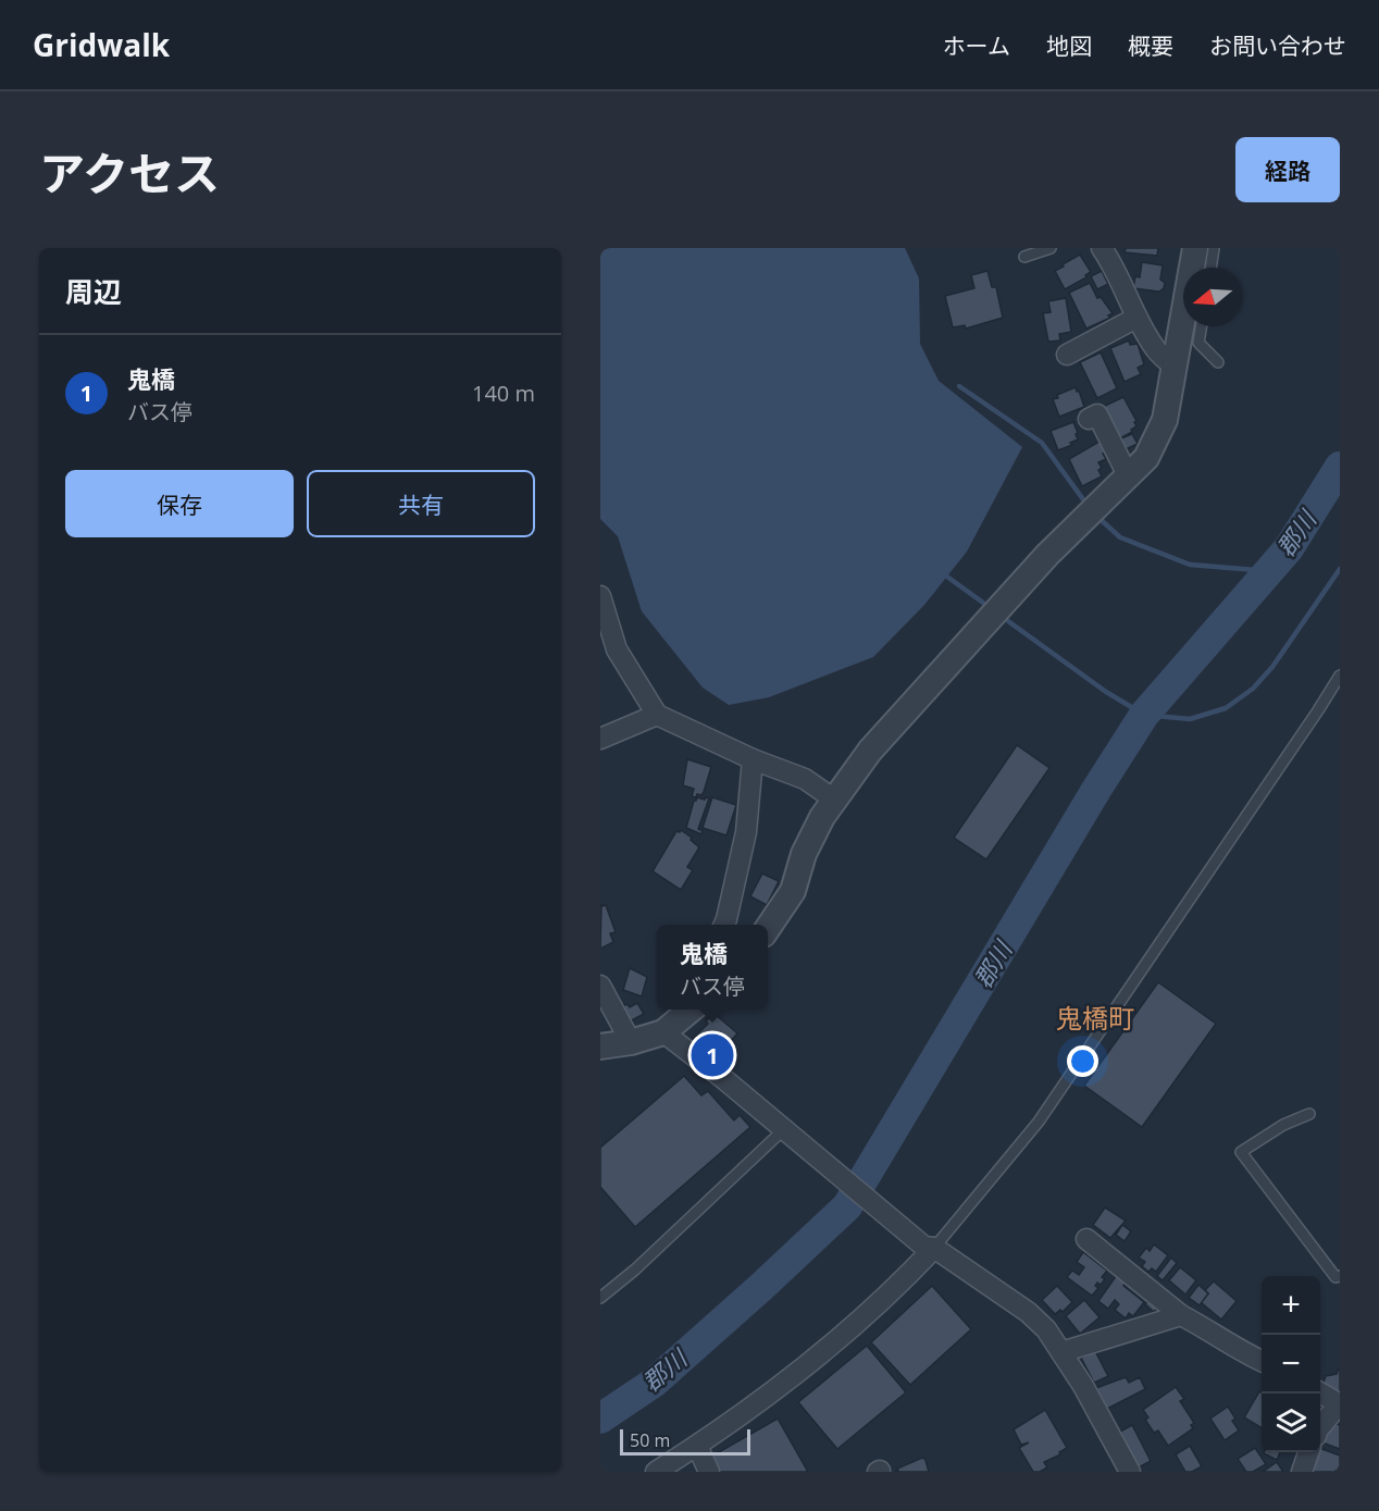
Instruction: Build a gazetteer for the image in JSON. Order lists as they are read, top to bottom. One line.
{"districts":["鬼橋町"],"water":["郡川"],"scale_bar":"50 m","north":"left","page":{"header":"Gridwalk","nav":["ホーム","地図","概要","お問い合わせ"],"title":"アクセス","buttons":["経路",["保存","共有"]],"heading":"周辺","list":[{"mark":"1","name":"鬼橋","note":"バス停","value":"140 m"}],"popup":["鬼橋","バス停"],"pins":"1","map_buttons":["+","−"],"scale":"50 m"}}
